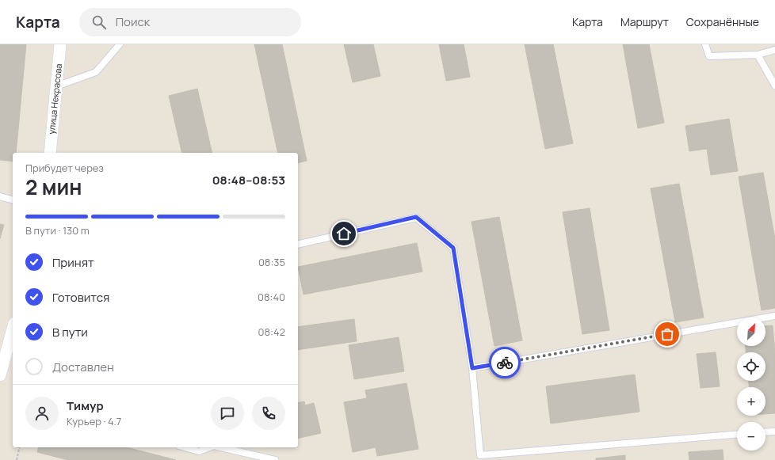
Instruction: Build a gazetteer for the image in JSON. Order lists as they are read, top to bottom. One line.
{"streets":{"street":["улица Некрасова"]},"north":"top right","page":{"header":"Карта","search":"Поиск","nav":["Карта","Маршрут","Сохранённые"],"heading":["2 мин","Прибудет через","08:48–08:53"],"panel":["Тимур","Курьер · 4.7"],"bar":"В пути · 130 m","list":[["Принят","08:35"],["Готовится","08:40"],["В пути","08:42"],"Доставлен"],"map_buttons":["+","−"]}}
